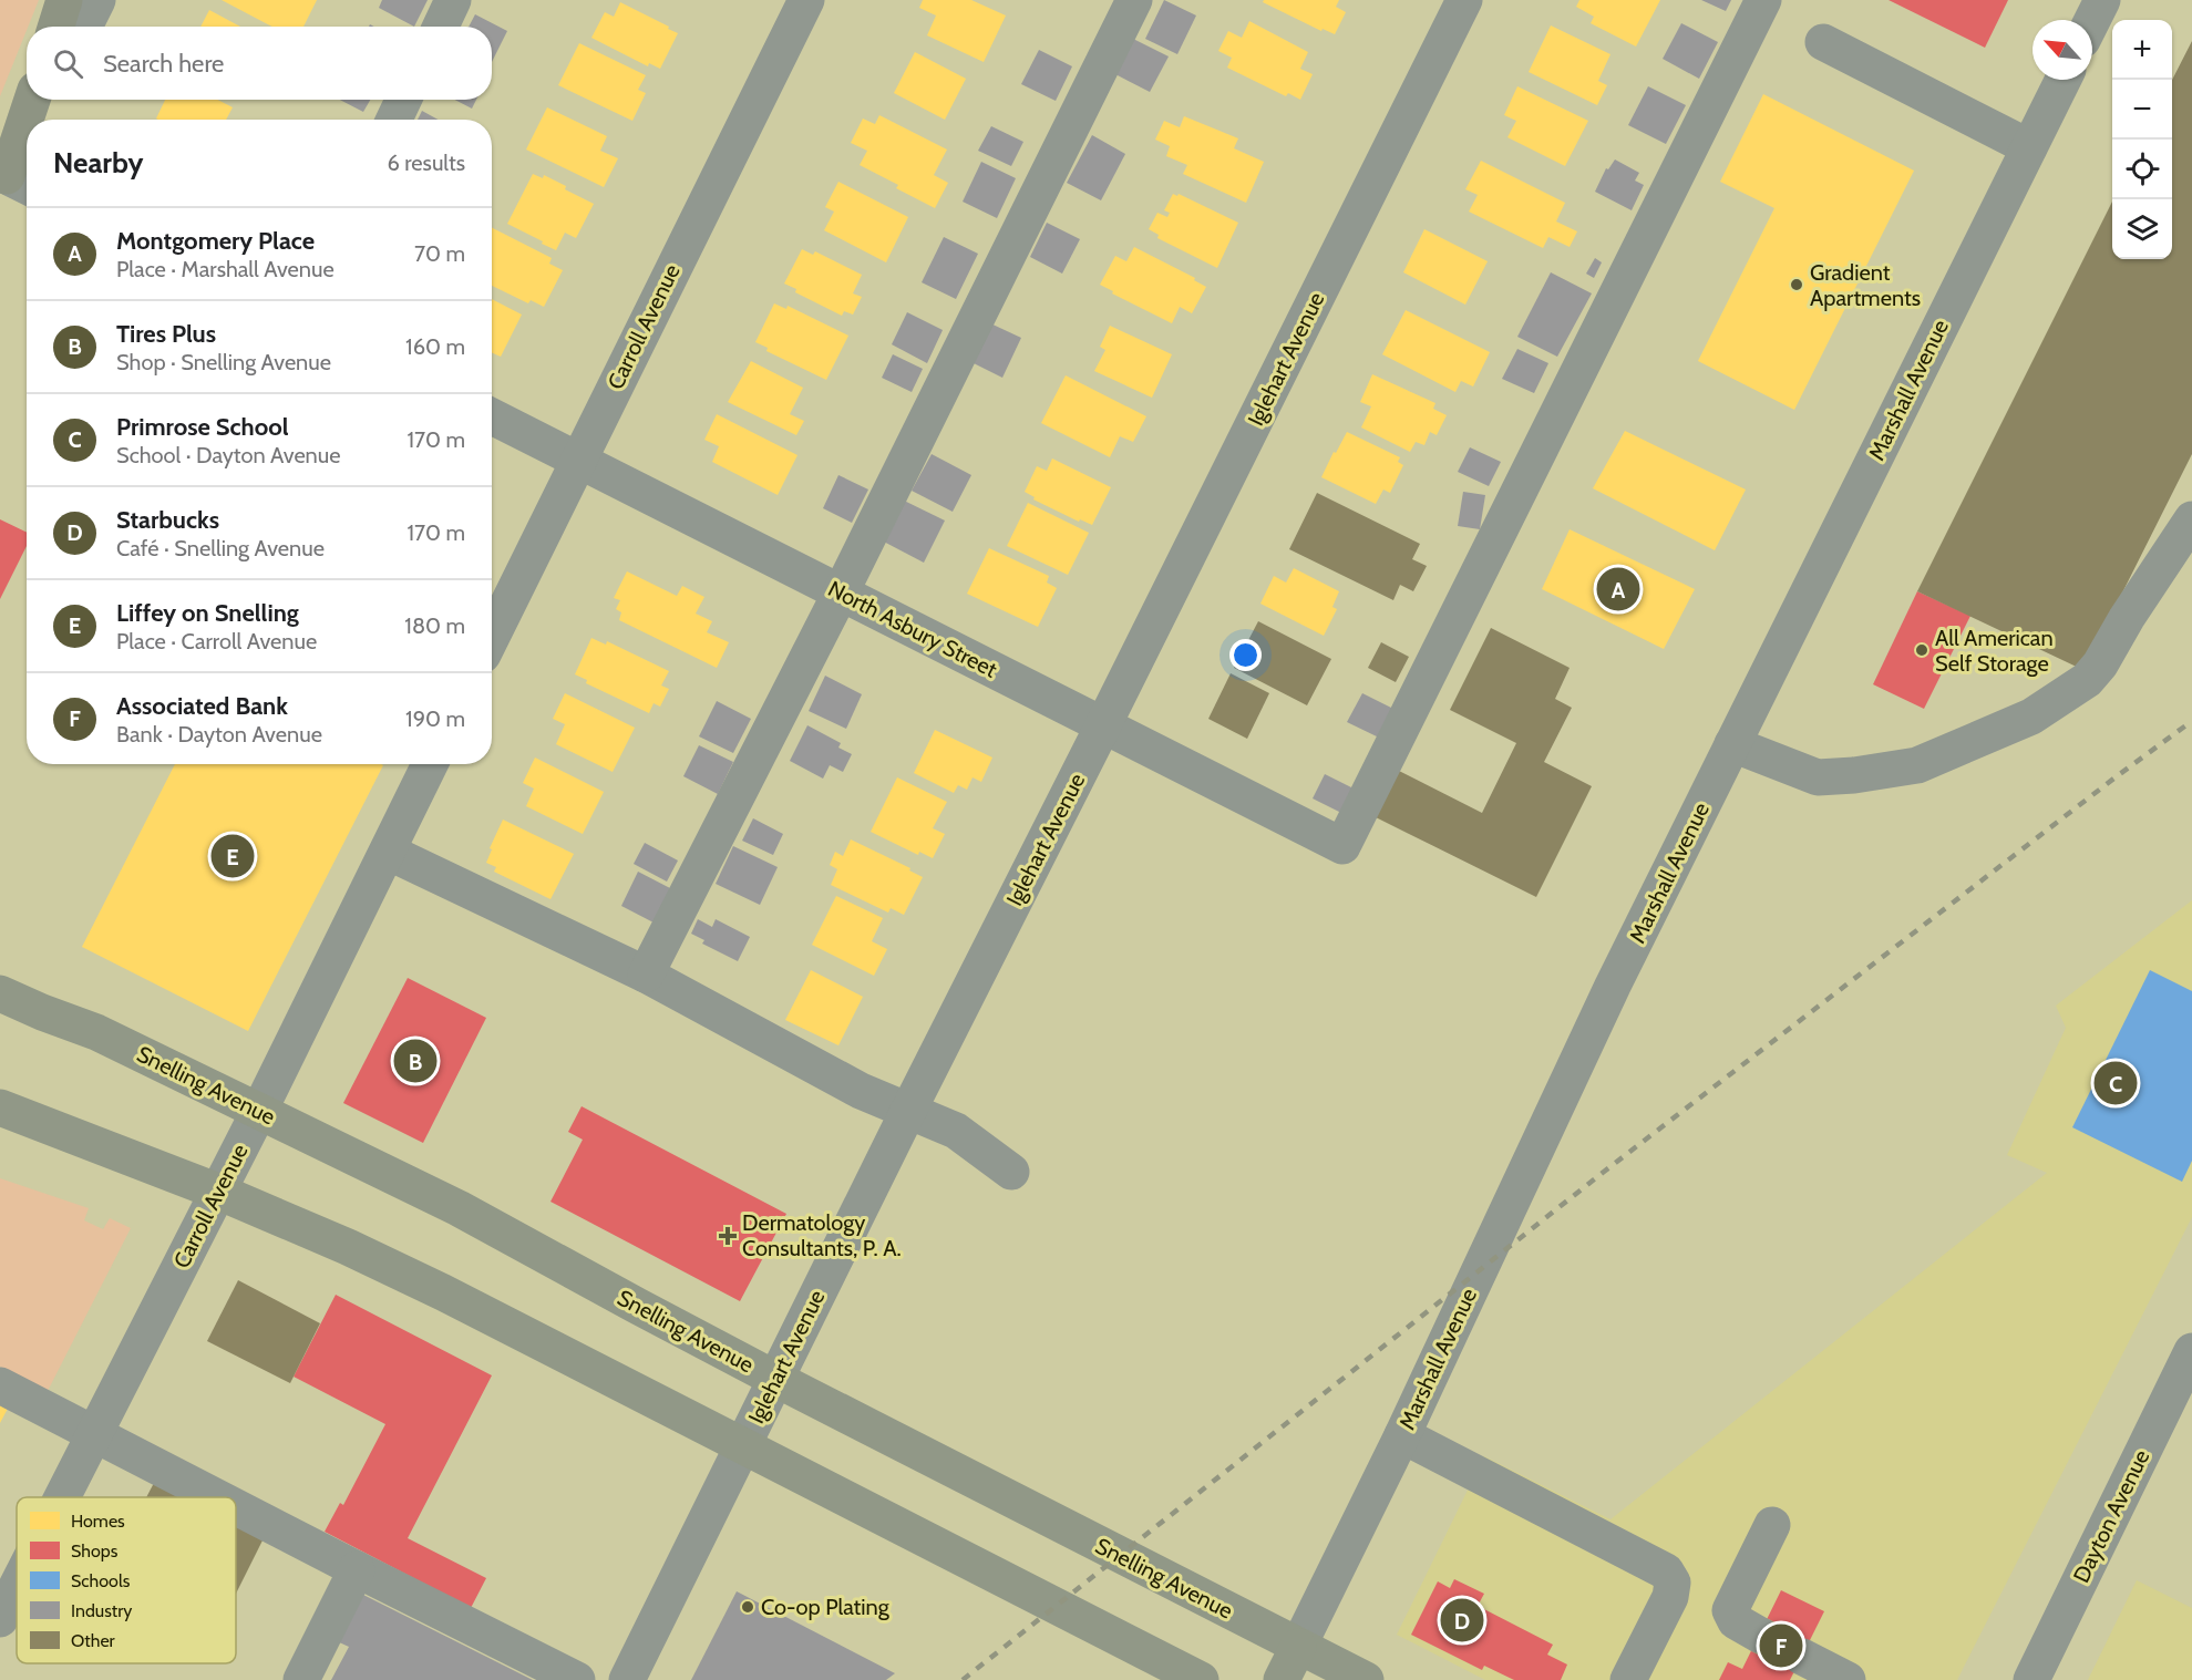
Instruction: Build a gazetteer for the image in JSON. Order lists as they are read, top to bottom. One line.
{"streets":{"main road":["Marshall Avenue","Snelling Avenue"],"street":["Carroll Avenue","Iglehart Avenue","North Asbury Street","Dayton Avenue"]},"crossings":[["Carroll Avenue","North Asbury Street"],["Carroll Avenue","Snelling Avenue"],["Iglehart Avenue","North Asbury Street"],["Iglehart Avenue","Snelling Avenue"],["Marshall Avenue","Snelling Avenue"]],"places":{"other":["Gradient Apartments","All American Self Storage","Co-op Plating"],"health":["Dermatology Consultants, P. A."]},"legend":["Homes","Shops","Schools","Industry","Other"],"north":"top left","page":{"map_buttons":["+","−"],"search":"Search here","heading":["Nearby","6 results"],"list":[{"mark":"A","name":"Montgomery Place","note":"Place · Marshall Avenue","value":"70 m"},{"mark":"B","name":"Tires Plus","note":"Shop · Snelling Avenue","value":"160 m"},{"mark":"C","name":"Primrose School","note":"School · Dayton Avenue","value":"170 m"},{"mark":"D","name":"Starbucks","note":"Café · Snelling Avenue","value":"170 m"},{"mark":"E","name":"Liffey on Snelling","note":"Place · Carroll Avenue","value":"180 m"},{"mark":"F","name":"Associated Bank","note":"Bank · Dayton Avenue","value":"190 m"}],"pins":["A","E","B","C","D","F"]}}
